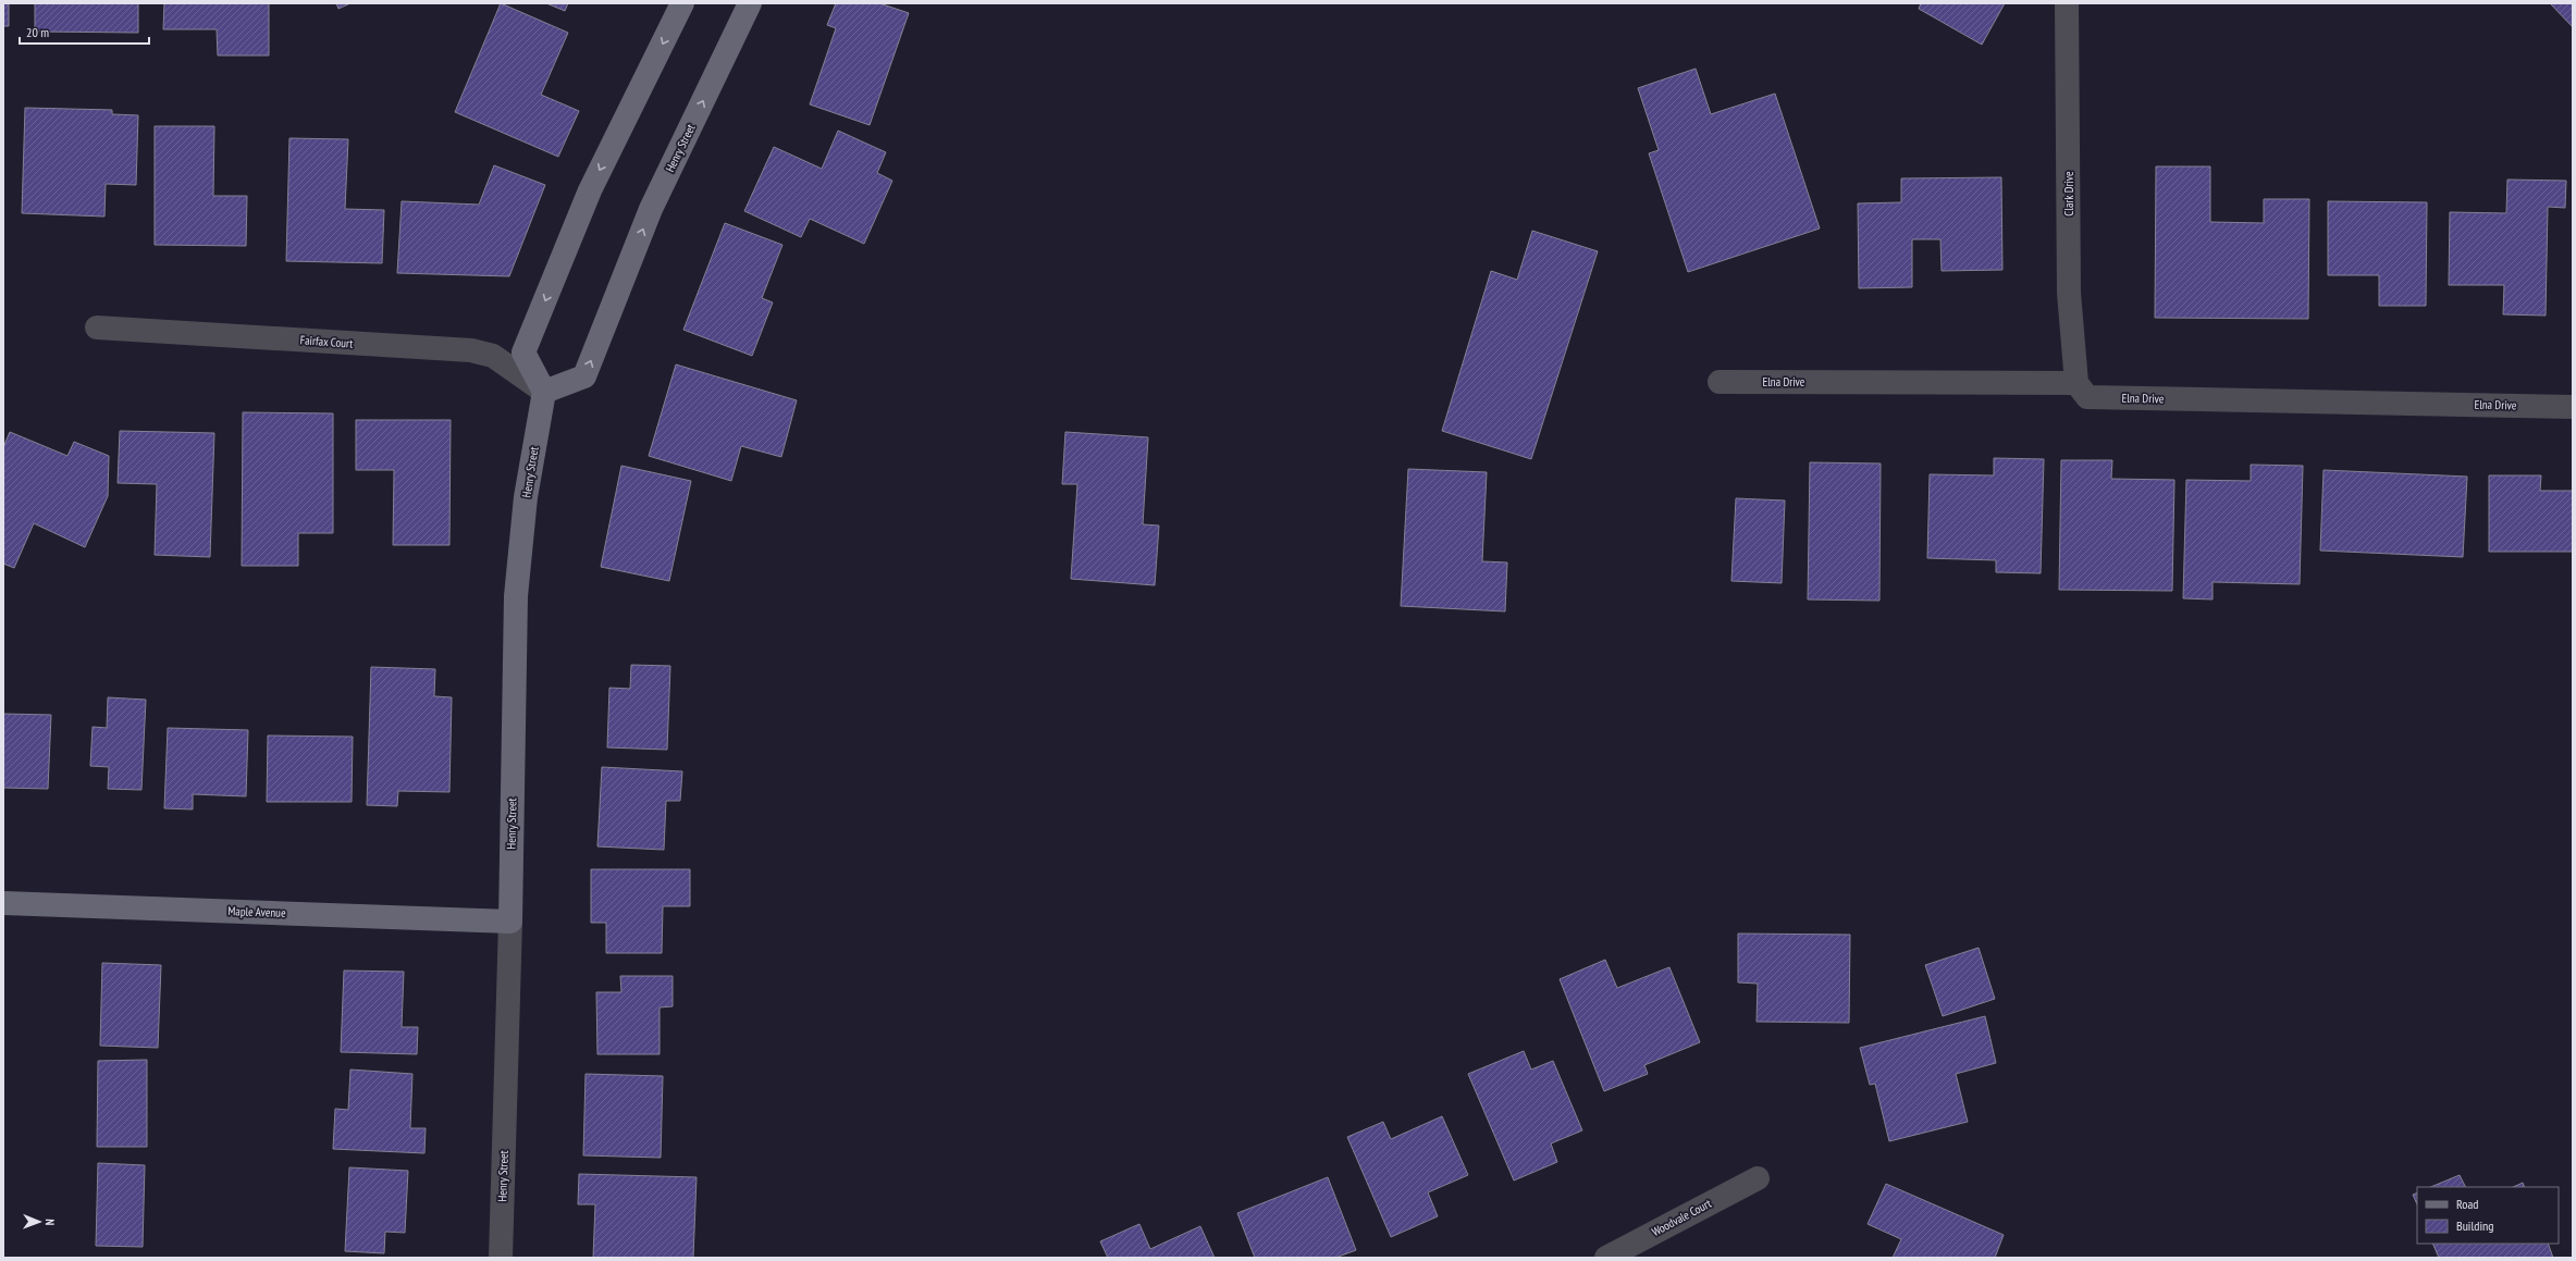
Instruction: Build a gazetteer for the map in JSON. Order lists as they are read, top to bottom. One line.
{"streets":{"street":["Henry Street","Clark Drive","Fairfax Court","Elna Drive","Maple Avenue","Woodvale Court"]},"crossings":[["Henry Street","Fairfax Court"],["Henry Street","Maple Avenue"],["Clark Drive","Elna Drive"]],"legend":["Road","Building"],"scale_bar":"20 m","north":"right"}
